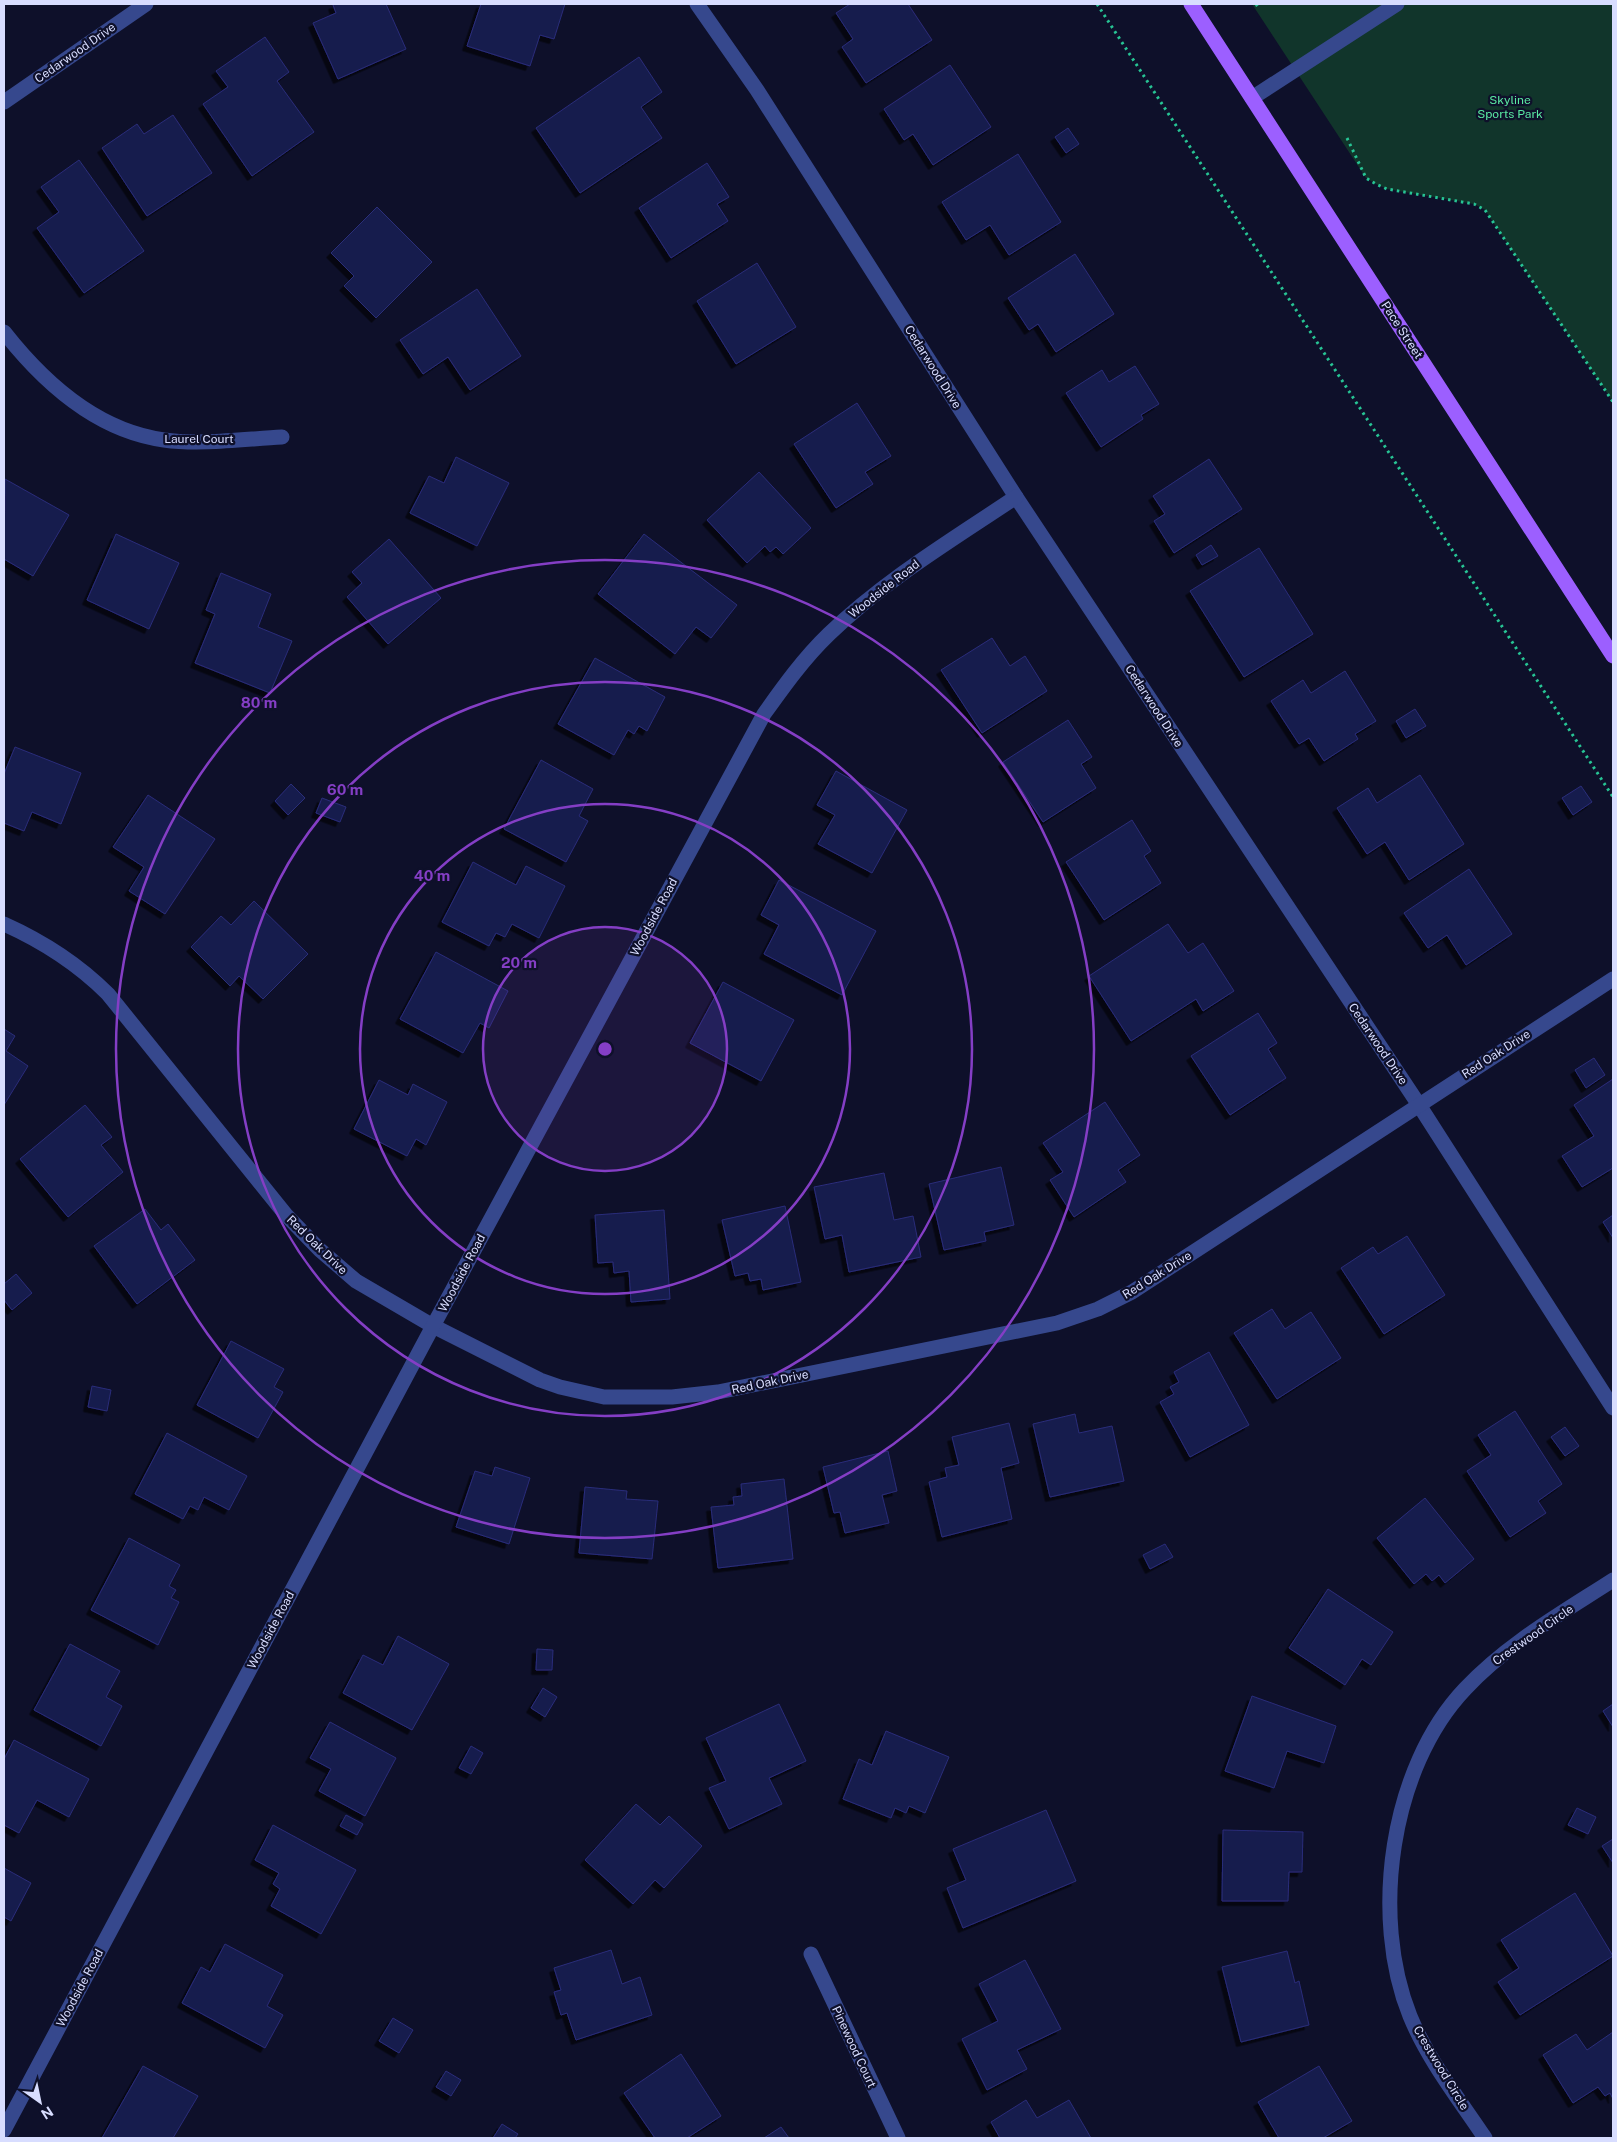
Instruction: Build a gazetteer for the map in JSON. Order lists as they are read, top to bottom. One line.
{"streets":{"main road":["Pace Street"],"street":["Cedarwood Drive","Laurel Court","Woodside Road","Red Oak Drive","Crestwood Circle","Pinewood Court"]},"crossings":[["Cedarwood Drive","Woodside Road"],["Cedarwood Drive","Red Oak Drive"],["Woodside Road","Red Oak Drive"]],"parks":["Skyline Sports Park"],"north":"bottom right","rings":["80 m","60 m","40 m","20 m"]}
